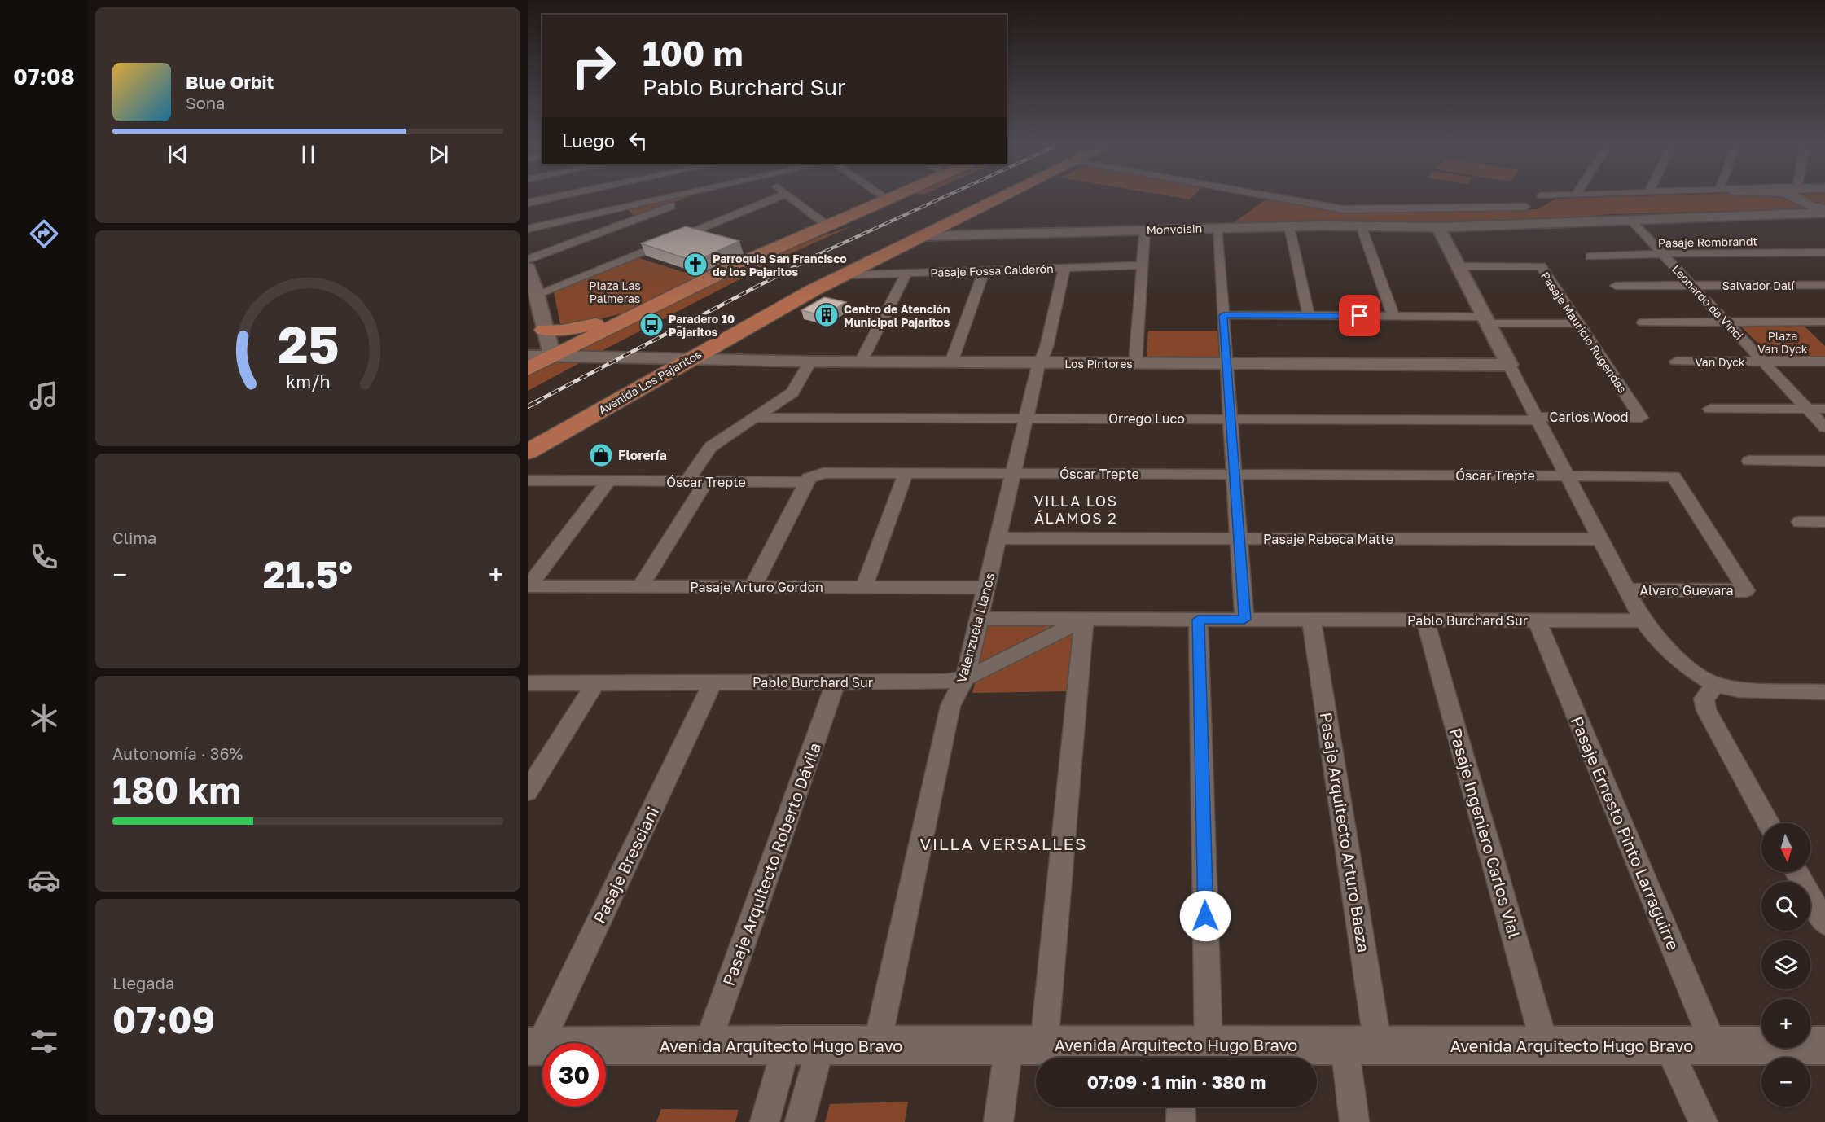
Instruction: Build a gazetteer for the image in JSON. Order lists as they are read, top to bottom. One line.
{"streets":{"main road":["Avenida Los Pajaritos"],"street":["Monvoisin","Pasaje Rembrandt","Pasaje Fossa Calderón","Salvador Dalí","Leonardo da Vinci","Pasaje Mauricio Rugendas","Van Dyck","Los Pintores","Carlos Wood","Orrego Luco","Óscar Trepte","Pasaje Rebeca Matte","Pasaje Arturo Gordon","Alvaro Guevara","Pablo Burchard Sur","Valenzuela Llanos","Pasaje Arquitecto Arturo Baeza","Pasaje Ingeniero Carlos Vial","Pasaje Ernesto Pinto Larraguirre","Pasaje Arquitecto Roberto Dávila","Pasaje Bresciani","Avenida Arquitecto Hugo Bravo"]},"crossings":[["Monvoisin","Leonardo da Vinci"],["Monvoisin","Avenida Los Pajaritos"],["Pasaje Rembrandt","Leonardo da Vinci"],["Pasaje Fossa Calderón","Avenida Los Pajaritos"],["Pasaje Fossa Calderón","Valenzuela Llanos"],["Salvador Dalí","Leonardo da Vinci"],["Leonardo da Vinci","Van Dyck"],["Pasaje Mauricio Rugendas","Carlos Wood"],["Los Pintores","Avenida Los Pajaritos"],["Los Pintores","Valenzuela Llanos"],["Carlos Wood","Orrego Luco"],["Orrego Luco","Valenzuela Llanos"],["Óscar Trepte","Alvaro Guevara"],["Óscar Trepte","Valenzuela Llanos"],["Pasaje Rebeca Matte","Valenzuela Llanos"],["Pasaje Arturo Gordon","Valenzuela Llanos"],["Pablo Burchard Sur","Valenzuela Llanos"],["Pablo Burchard Sur","Pasaje Arquitecto Arturo Baeza"],["Pablo Burchard Sur","Pasaje Ingeniero Carlos Vial"],["Pablo Burchard Sur","Pasaje Ernesto Pinto Larraguirre"],["Pablo Burchard Sur","Pasaje Arquitecto Roberto Dávila"],["Pablo Burchard Sur","Pasaje Bresciani"],["Valenzuela Llanos","Avenida Arquitecto Hugo Bravo"],["Pasaje Arquitecto Arturo Baeza","Avenida Arquitecto Hugo Bravo"],["Pasaje Ingeniero Carlos Vial","Avenida Arquitecto Hugo Bravo"],["Pasaje Ernesto Pinto Larraguirre","Avenida Arquitecto Hugo Bravo"],["Pasaje Arquitecto Roberto Dávila","Avenida Arquitecto Hugo Bravo"],["Pasaje Bresciani","Avenida Arquitecto Hugo Bravo"]],"districts":["VILLA LOS ÁLAMOS 2","VILLA VERSALLES"],"parks":["Plaza Las Palmeras","Plaza Van Dyck"],"places":{"church":["Parroquia San Francisco de los Pajaritos"],"building":["Centro de Atención Municipal Pajaritos"],"bus stop":["Paradero 10 Pajaritos"],"shop":["Florería"]},"north":"bottom","page":{"tabs":"07:08","turn":["100 m","Pablo Burchard Sur"],"song":["Blue Orbit","Sona"],"then":"Luego","tile":["Clima",["Autonomía · 36%","180 km"],["Llegada","07:09"]],"heat":["−","21.5°","+"],"map_buttons":["+","−"],"limit":"30","trip":"07:09 · 1 min · 380 m","gauge":["25","km/h"]}}
